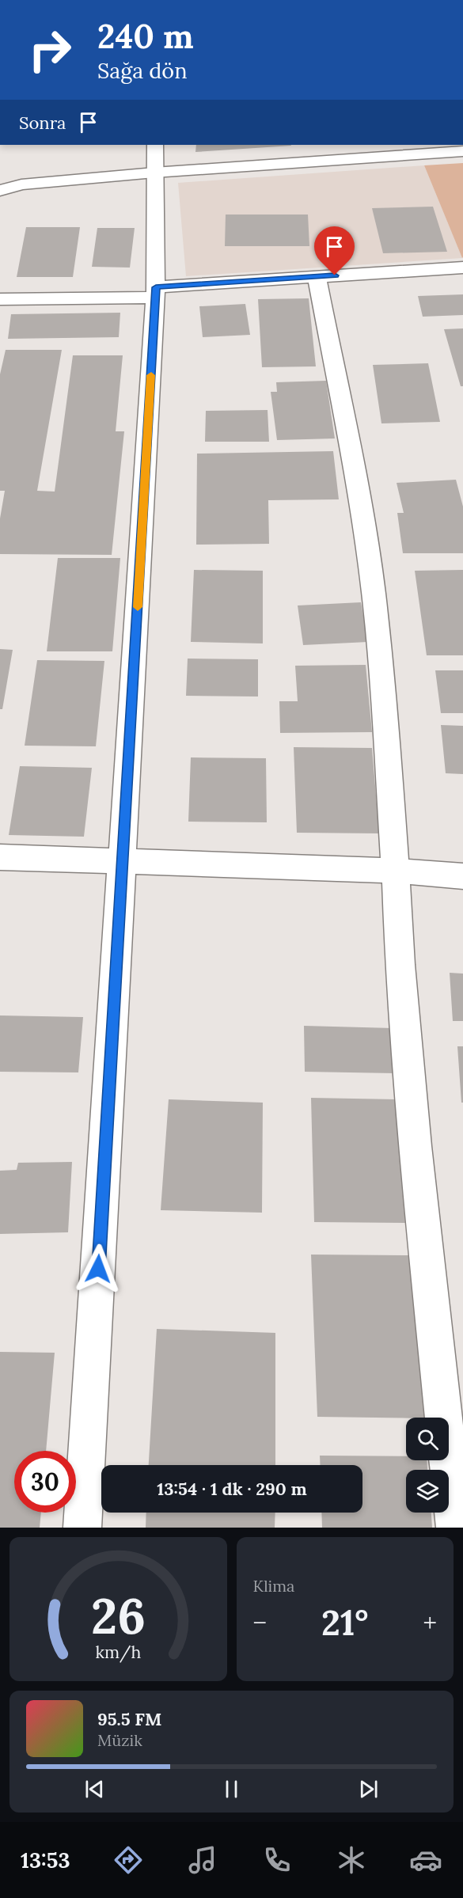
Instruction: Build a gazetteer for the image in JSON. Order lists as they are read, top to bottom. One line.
{"page":{"turn":["240 m","Sağa dön"],"then":"Sonra","limit":"30","trip":"13:54 · 1 dk · 290 m","tile":"Klima","heat":["−","21°","+"],"song":["95.5 FM","Müzik"],"tabs":"13:53","gauge":["26","km/h"]}}
